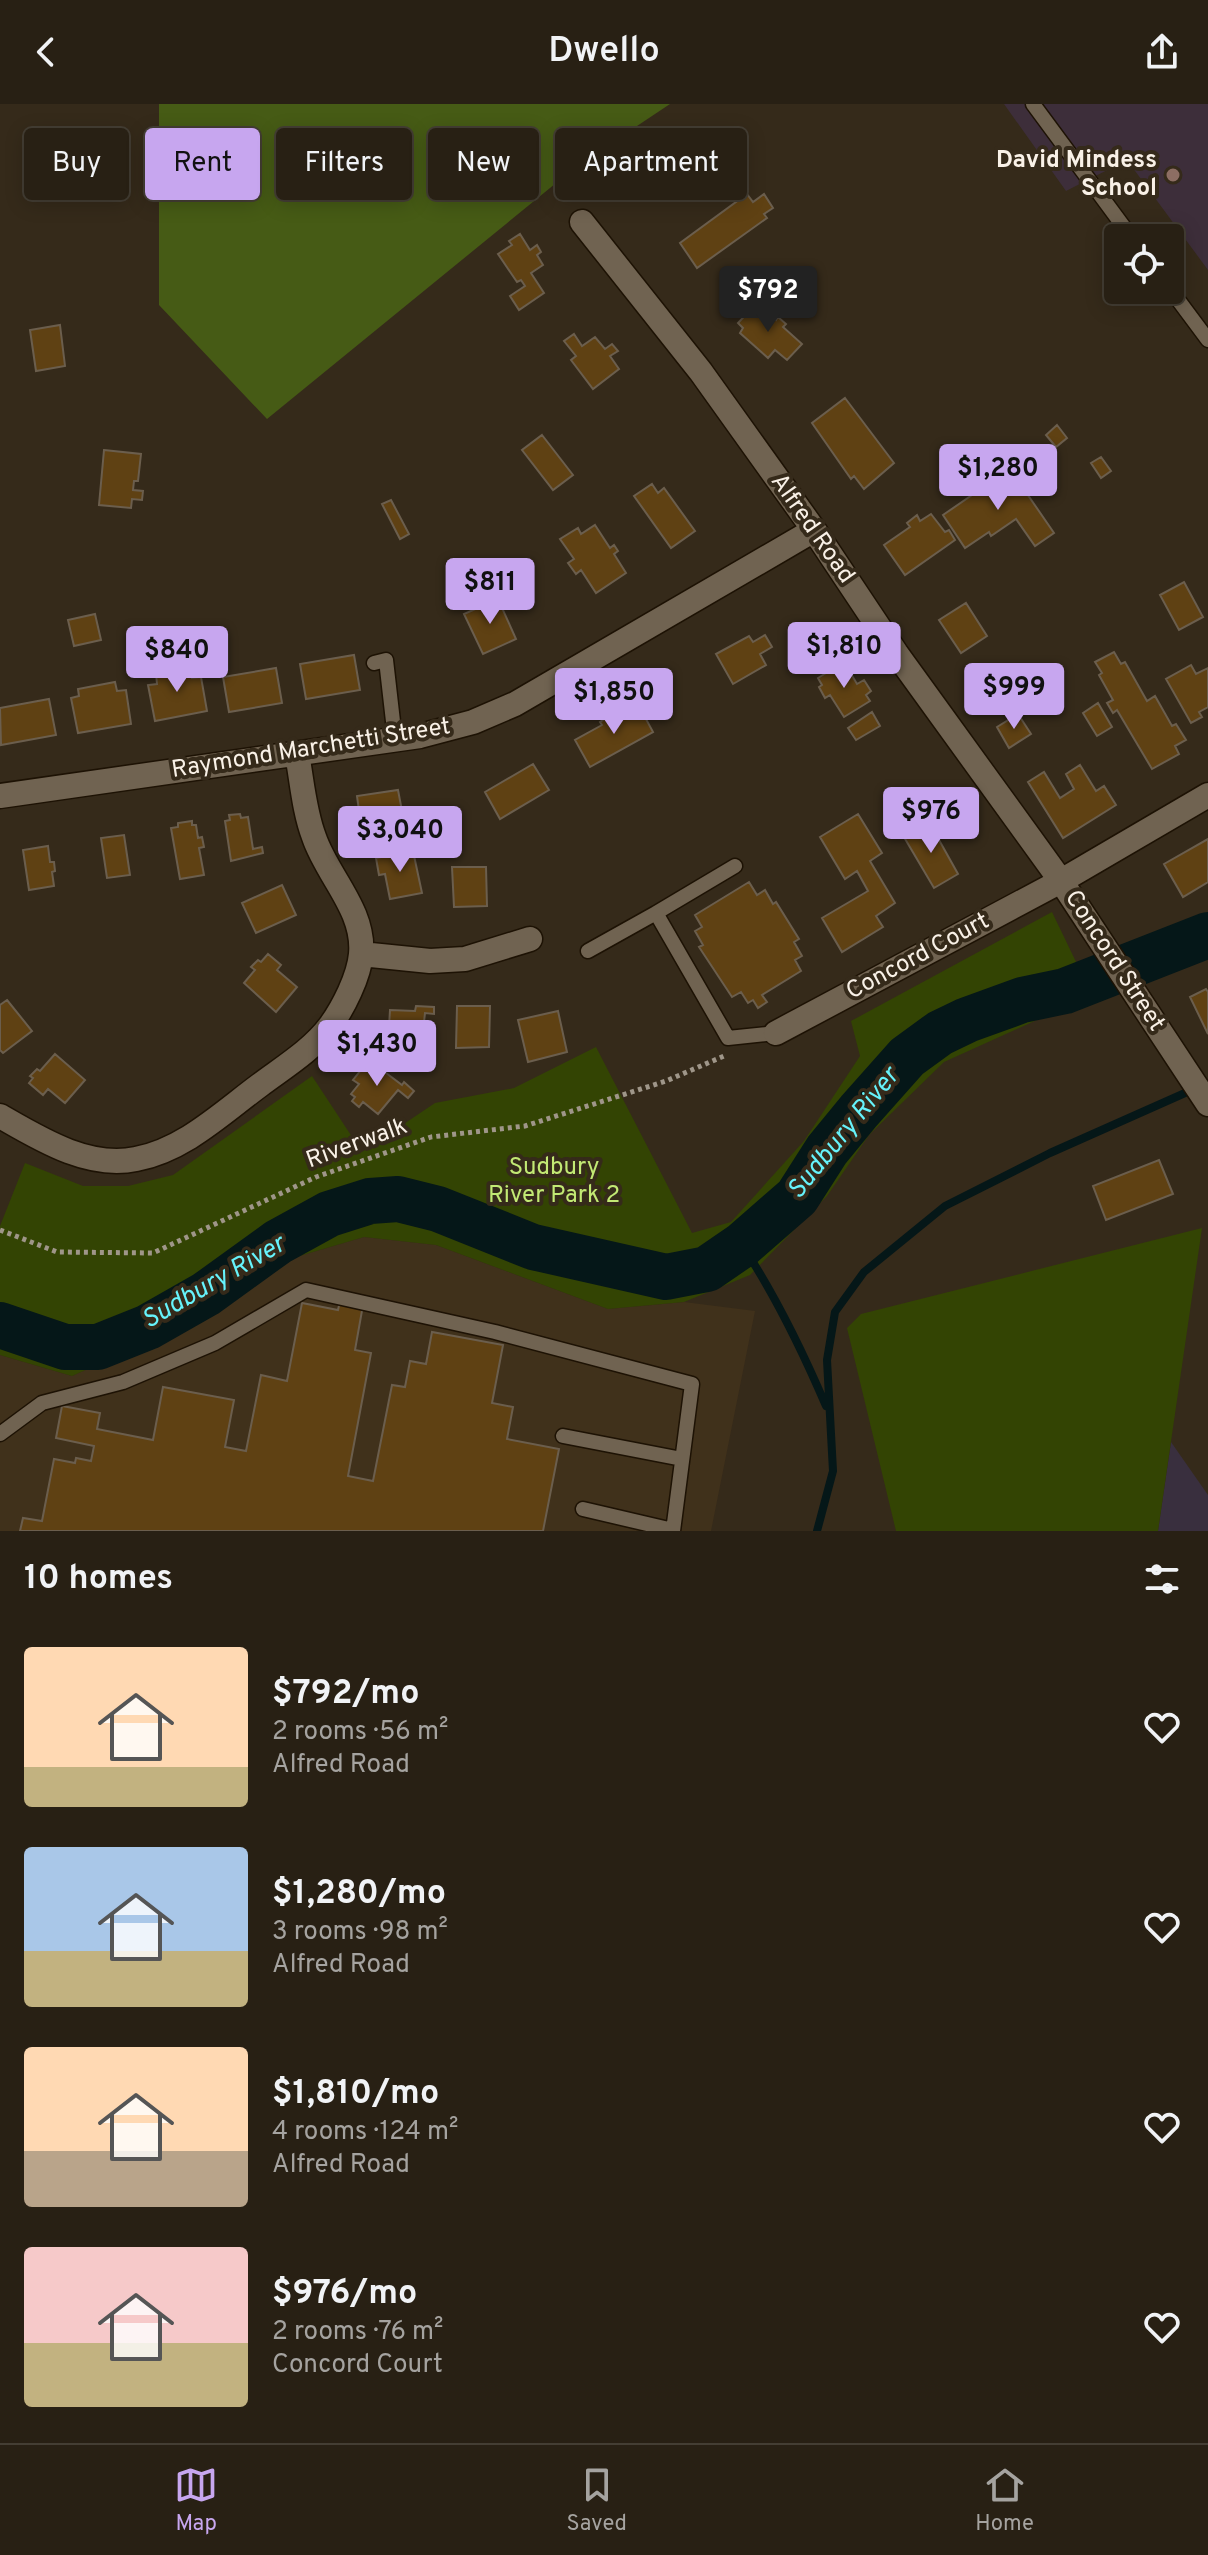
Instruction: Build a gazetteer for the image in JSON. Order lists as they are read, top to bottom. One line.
{"streets":{"street":["Alfred Road","Raymond Marchetti Street","Concord Court","Concord Street"],"path":["Riverwalk"]},"crossings":[["Alfred Road","Raymond Marchetti Street"],["Alfred Road","Concord Court"],["Alfred Road","Concord Street"],["Concord Court","Concord Street"]],"water":["Sudbury River"],"parks":["Sudbury River Park 2"],"places":["David Mindess School"],"page":{"header":"Dwello","chip":["Buy","Rent","Filters","New","Apartment"],"price":["$792","$1,280","$811","$1,810","$840","$999","$1,850","$976","$3,040","$1,430"],"heading":"10 homes","list":[{"name":"$792/mo","note":"2 rooms · 56 m² · Alfred Road"},{"name":"$1,280/mo","note":"3 rooms · 98 m² · Alfred Road"},{"name":"$1,810/mo","note":"4 rooms · 124 m² · Alfred Road"},{"name":"$976/mo","note":"2 rooms · 76 m² · Concord Court"}],"tabs":["Map","Saved","Home"]}}
